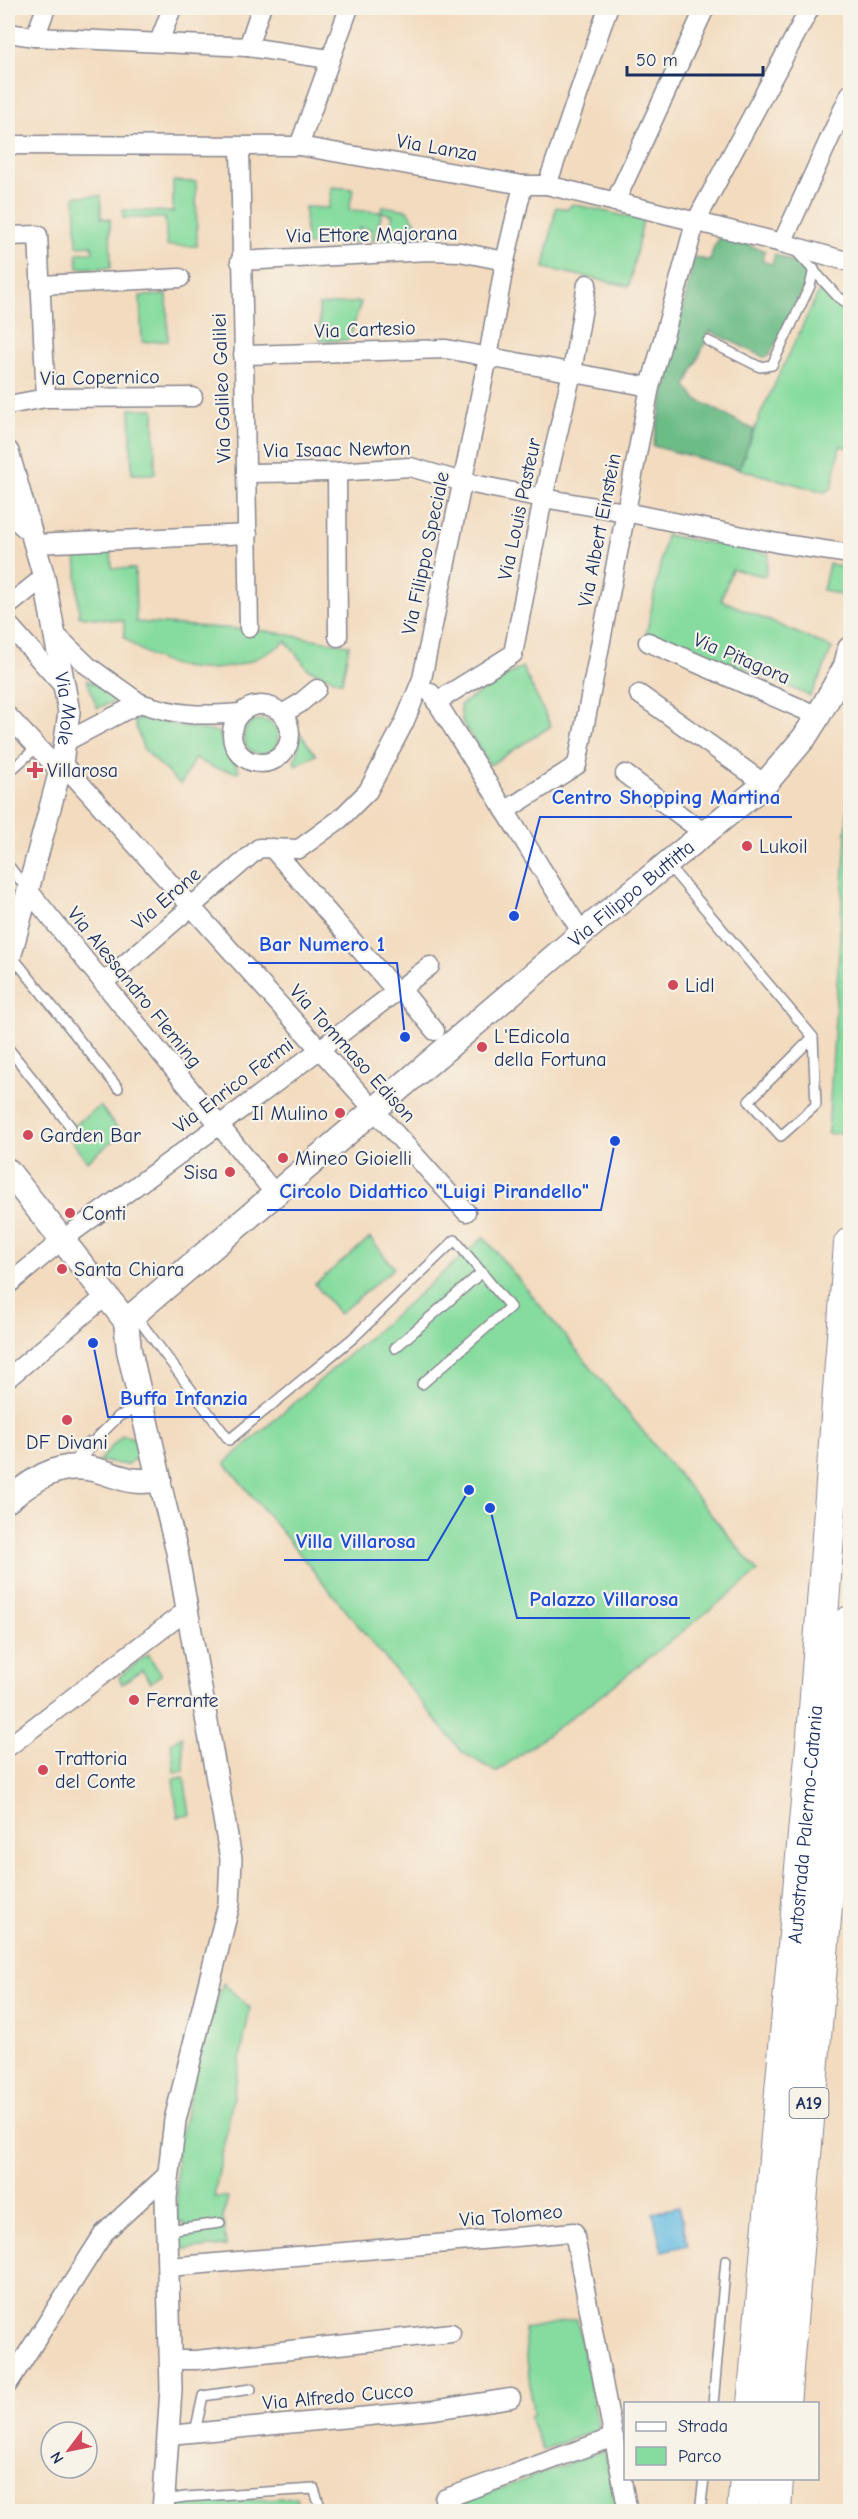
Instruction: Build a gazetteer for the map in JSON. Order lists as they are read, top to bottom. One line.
{"streets":{"highway":["Autostrada Palermo-Catania","A19"],"main road":["Via Filippo Buttitta"],"street":["Via Lanza","Via Ettore Majorana","Via Cartesio","Via Copernico","Via Galileo Galilei","Via Isaac Newton","Via Louis Pasteur","Via Albert Einstein","Via Filippo Speciale","Via Pitagora","Via Mole","Via Erone","Via Alessandro Fleming","Via Tommaso Edison","Via Enrico Fermi","Via Tolomeo","Via Alfredo Cucco"]},"crossings":[["Via Lanza","Via Galileo Galilei"],["Via Lanza","Via Albert Einstein"],["Via Lanza","Via Filippo Speciale"],["Via Ettore Majorana","Via Galileo Galilei"],["Via Ettore Majorana","Via Filippo Speciale"],["Via Cartesio","Via Galileo Galilei"],["Via Cartesio","Via Louis Pasteur"],["Via Cartesio","Via Albert Einstein"],["Via Cartesio","Via Filippo Speciale"],["Via Galileo Galilei","Via Isaac Newton"],["Via Isaac Newton","Via Louis Pasteur"],["Via Isaac Newton","Via Albert Einstein"],["Via Isaac Newton","Via Filippo Speciale"],["Via Filippo Speciale","Via Erone"],["Via Pitagora","Via Filippo Buttitta"],["Via Mole","Via Alessandro Fleming"],["Via Mole","Via Tommaso Edison"],["Via Filippo Buttitta","Via Alessandro Fleming"],["Via Filippo Buttitta","Via Tommaso Edison"],["Via Erone","Via Alessandro Fleming"],["Via Erone","Via Tommaso Edison"],["Via Alessandro Fleming","Via Enrico Fermi"],["Via Tommaso Edison","Via Enrico Fermi"]],"places":{"health":["Villarosa"],"other":["Lukoil","Centro Shopping Martina","Lidl","Bar Numero 1","L'Edicola della Fortuna","Il Mulino","Garden Bar","Circolo Didattico \"Luigi Pirandello\"","Mineo Gioielli","Sisa","Conti","Santa Chiara","Buffa Infanzia","DF Divani","Villa Villarosa","Palazzo Villarosa","Ferrante","Trattoria del Conte"]},"legend":["Strada","Parco"],"scale_bar":"50 m","north":"bottom left"}
